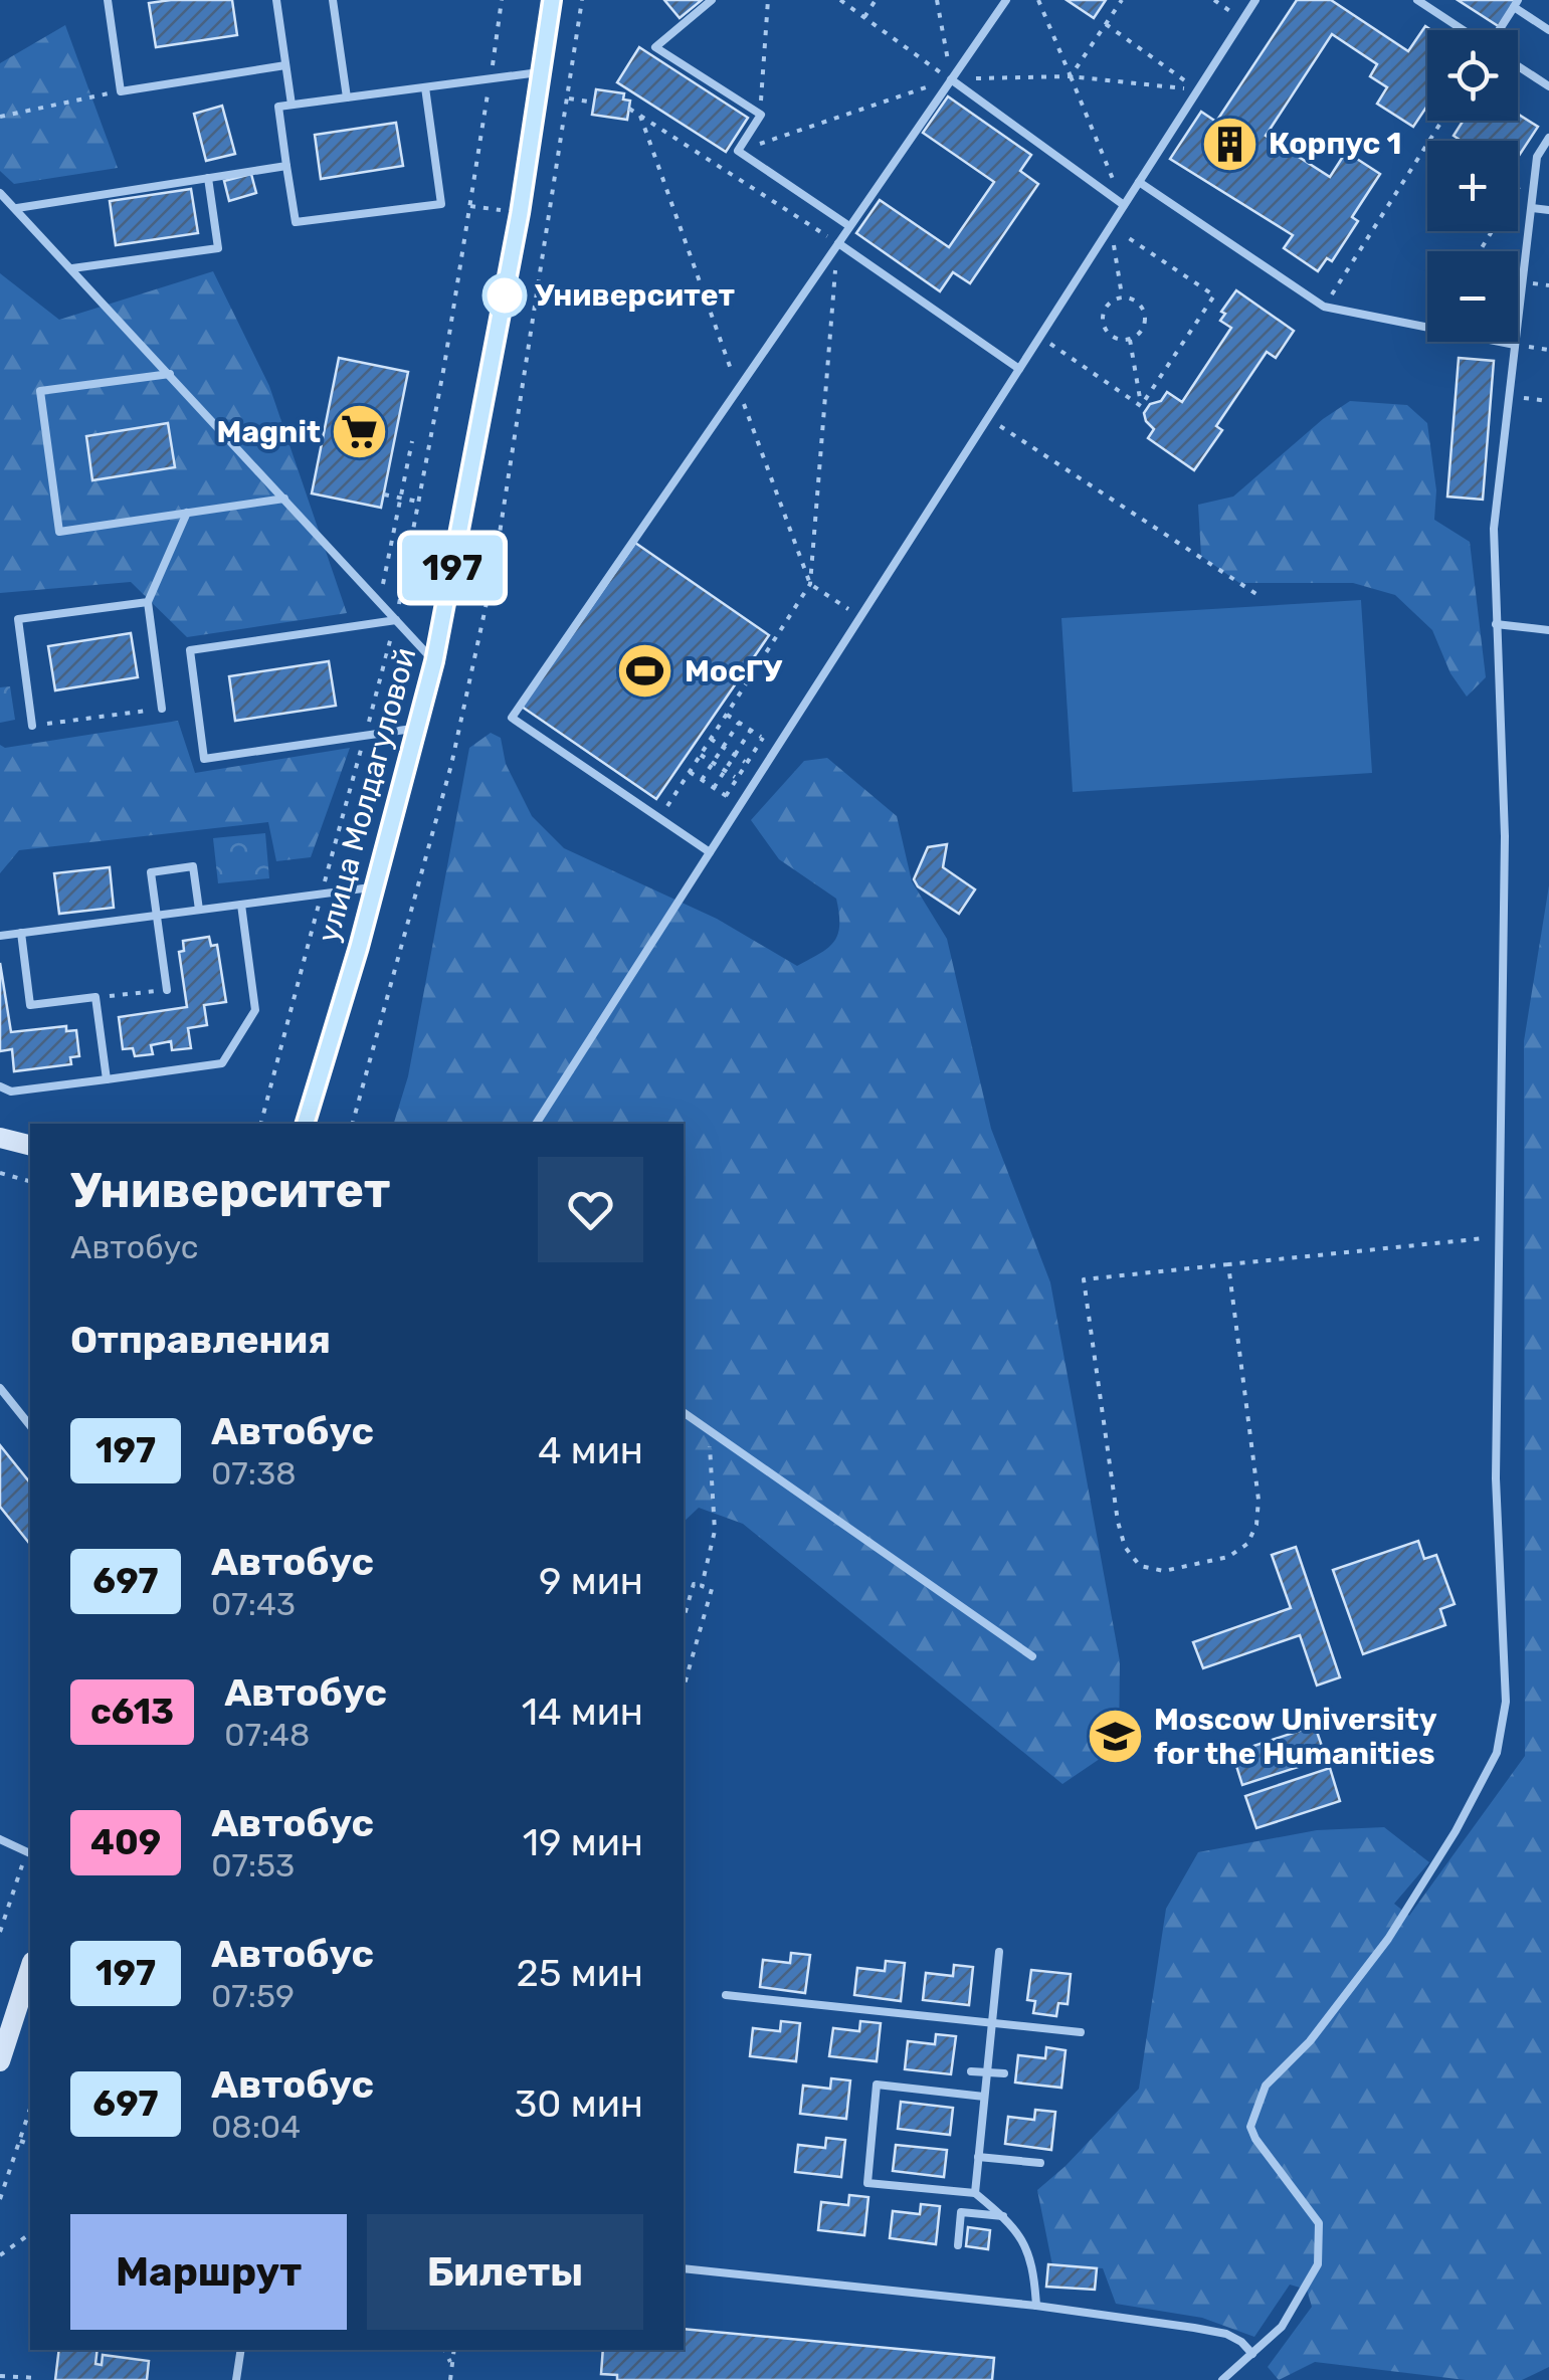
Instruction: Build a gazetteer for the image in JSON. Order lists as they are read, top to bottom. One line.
{"streets":{"street":["улица Молдагуловой"]},"places":{"building":["Корпус 1"],"other":["Университет"],"supermarket":["Magnit"],"sports":["МосГУ"],"school or university":["Moscow University for the Humanities"]},"lines":["bus line 197"],"page":{"on_map":"197","map_buttons":["+","−"],"heading":[["Университет","Автобус"],"Отправления"],"list":[{"mark":"197","name":"Автобус","note":"07:38","value":"4 мин"},{"mark":"697","name":"Автобус","note":"07:43","value":"9 мин"},{"mark":"с613","name":"Автобус","note":"07:48","value":"14 мин"},{"mark":"409","name":"Автобус","note":"07:53","value":"19 мин"},{"mark":"197","name":"Автобус","note":"07:59","value":"25 мин"},{"mark":"697","name":"Автобус","note":"08:04","value":"30 мин"}],"buttons":["Маршрут","Билеты"]}}
